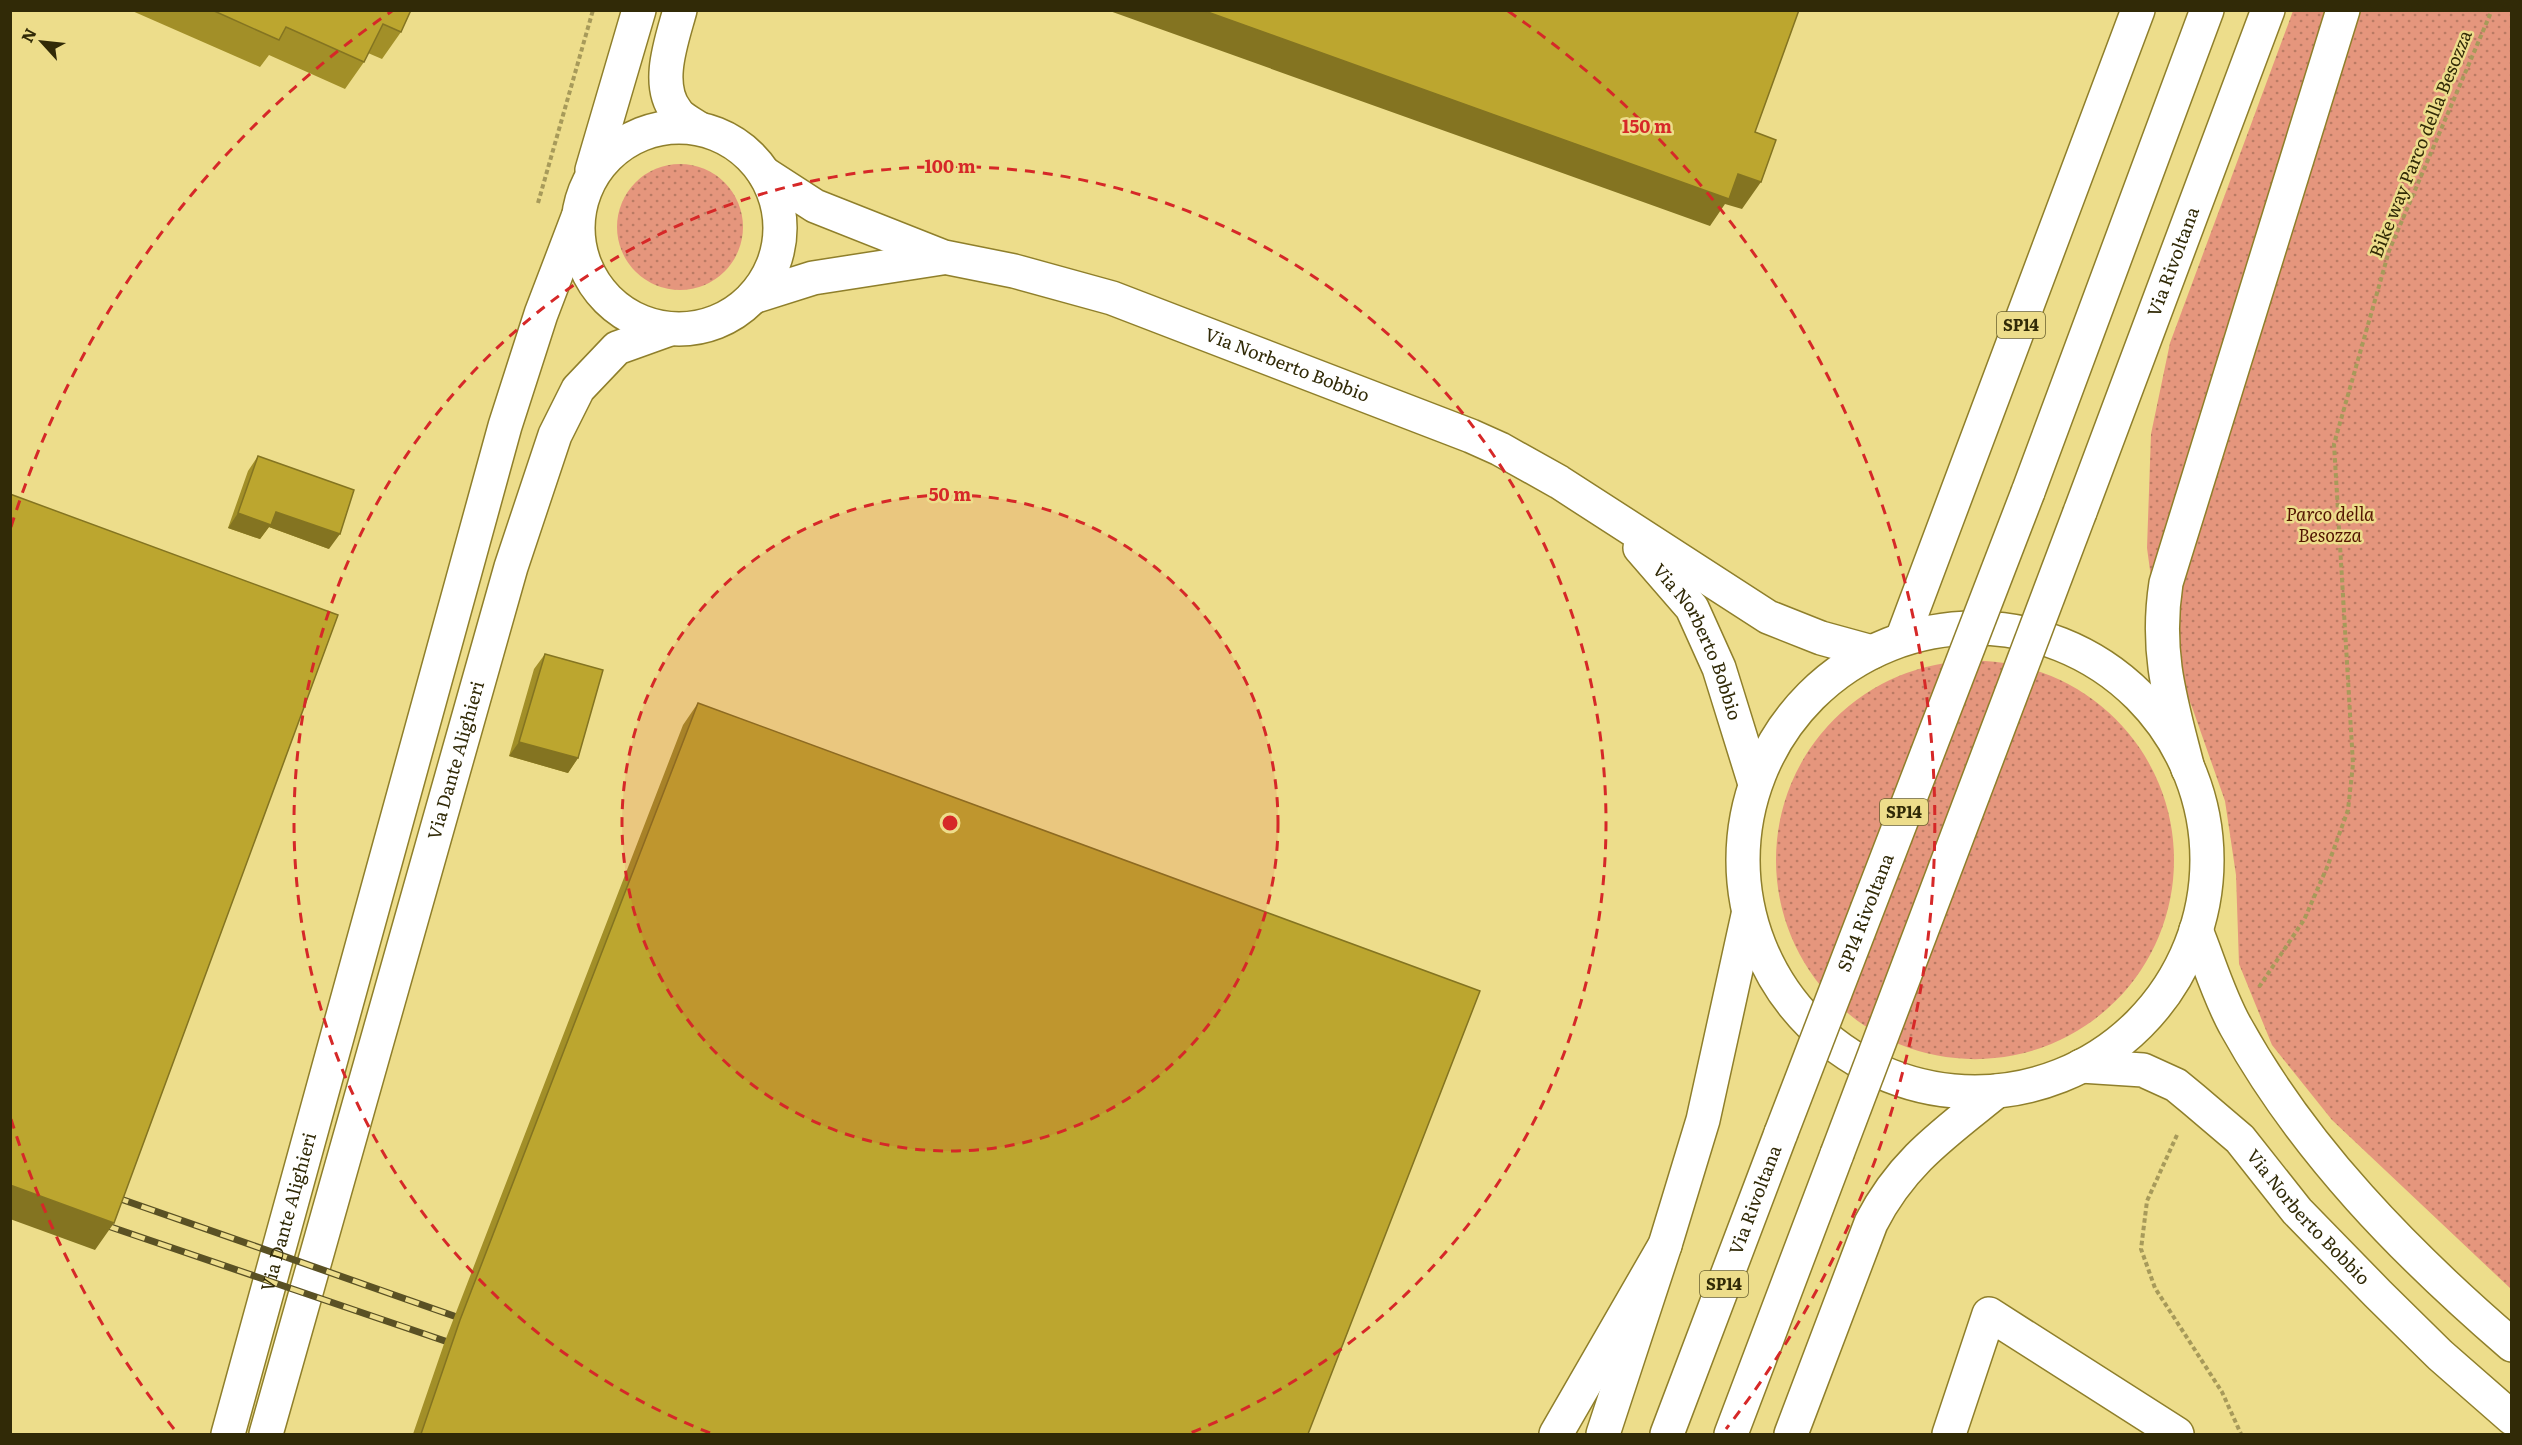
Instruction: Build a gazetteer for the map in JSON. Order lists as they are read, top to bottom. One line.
{"streets":{"main road":["Via Rivoltana","SP14","Via Norberto Bobbio","Via Dante Alighieri","SP14 Rivoltana"],"path":["Bike way Parco della Besozza"]},"crossings":[["Via Rivoltana","SP14 Rivoltana"],["SP14","Via Norberto Bobbio"],["Via Norberto Bobbio","Via Dante Alighieri"]],"parks":["Parco della Besozza"],"north":"top left","rings":["150 m","100 m","50 m"]}
